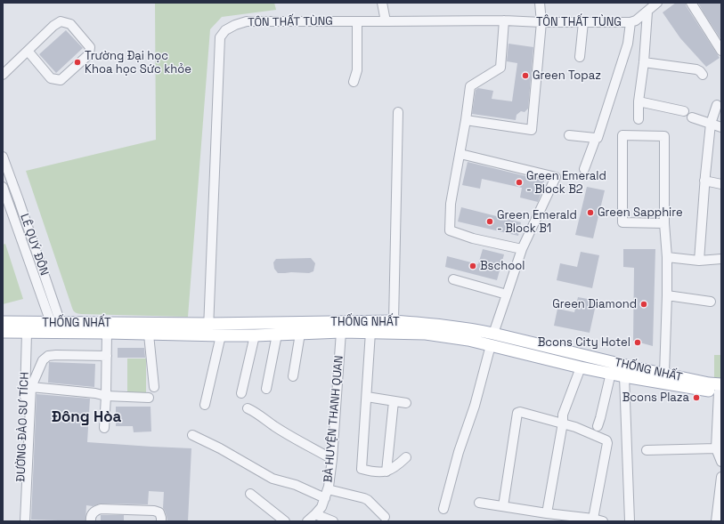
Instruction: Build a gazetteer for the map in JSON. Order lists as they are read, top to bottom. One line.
{"streets":{"main road":["THỐNG NHẤT"],"street":["TÔN THẤT TÙNG","LÊ QUÝ ĐÔN","BÀ HUYỆN THANH QUAN","ĐƯỜNG ĐÀO SƯ TÍCH"]},"crossings":[["TÔN THẤT TÙNG","THỐNG NHẤT"],["LÊ QUÝ ĐÔN","THỐNG NHẤT"],["THỐNG NHẤT","BÀ HUYỆN THANH QUAN"],["THỐNG NHẤT","ĐƯỜNG ĐÀO SƯ TÍCH"]],"districts":["Đông Hòa"],"places":["Trường Đại học Khoa học Sức khỏe","Green Topaz","Green Emerald - Block B2","Green Sapphire","Green Emerald - Block B1","Bschool","Green Diamond","Bcons City Hotel","Bcons Plaza"]}
